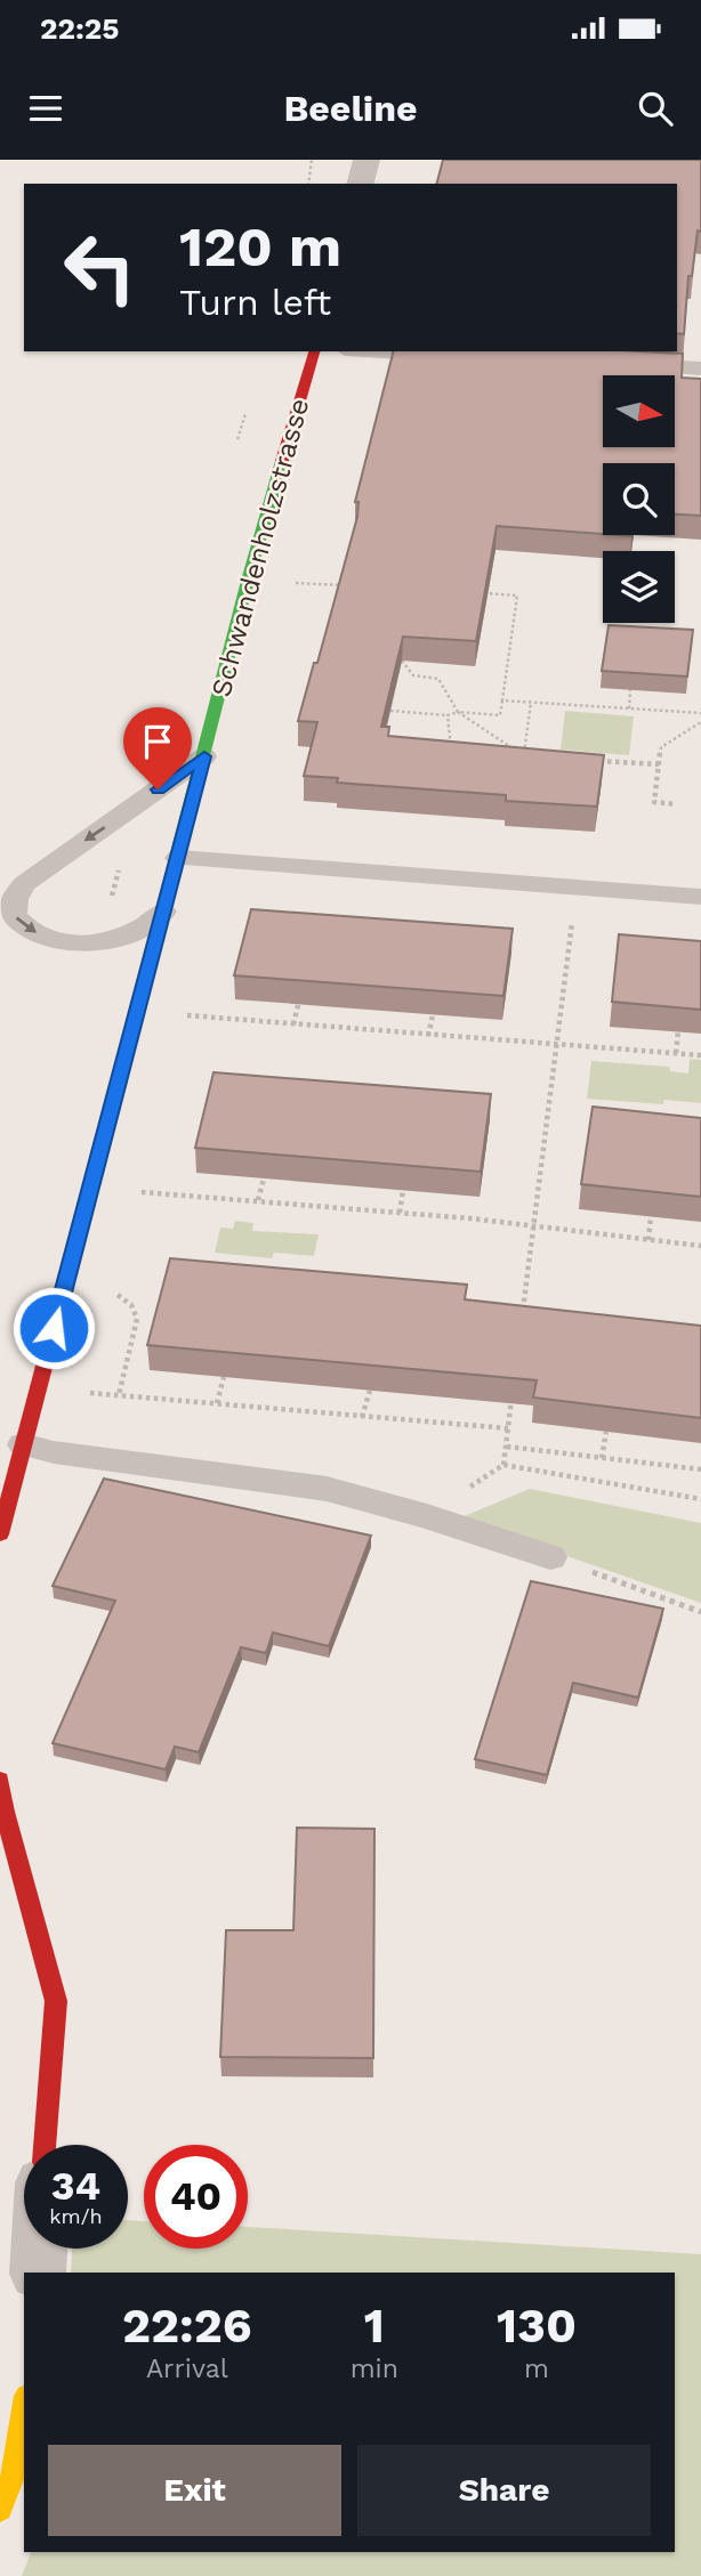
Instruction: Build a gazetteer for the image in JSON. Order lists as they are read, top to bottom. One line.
{"streets":{"street":["Schwandenholzstrasse"]},"north":"right","page":{"status":"22:25","header":"Beeline","turn":["120 m","Turn left"],"speed":"34 km/h","limit":"40","eta":["22:26","Arrival","1","min","130","m"],"buttons":["Exit","Share"]}}
